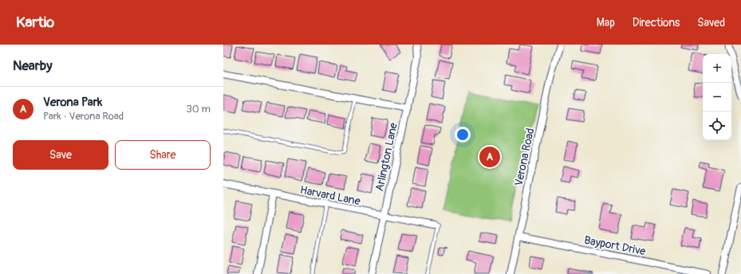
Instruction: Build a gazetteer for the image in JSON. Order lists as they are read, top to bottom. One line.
{"streets":{"street":["Arlington Lane","Verona Road","Harvard Lane","Bayport Drive"]},"crossings":[["Arlington Lane","Harvard Lane"],["Verona Road","Bayport Drive"]],"page":{"header":"Kartio","nav":["Map","Directions","Saved"],"heading":"Nearby","map_buttons":["+","−"],"list":[{"mark":"A","name":"Verona Park","note":"Park · Verona Road","value":"30 m"}],"buttons":["Save","Share"],"pins":"A"}}
